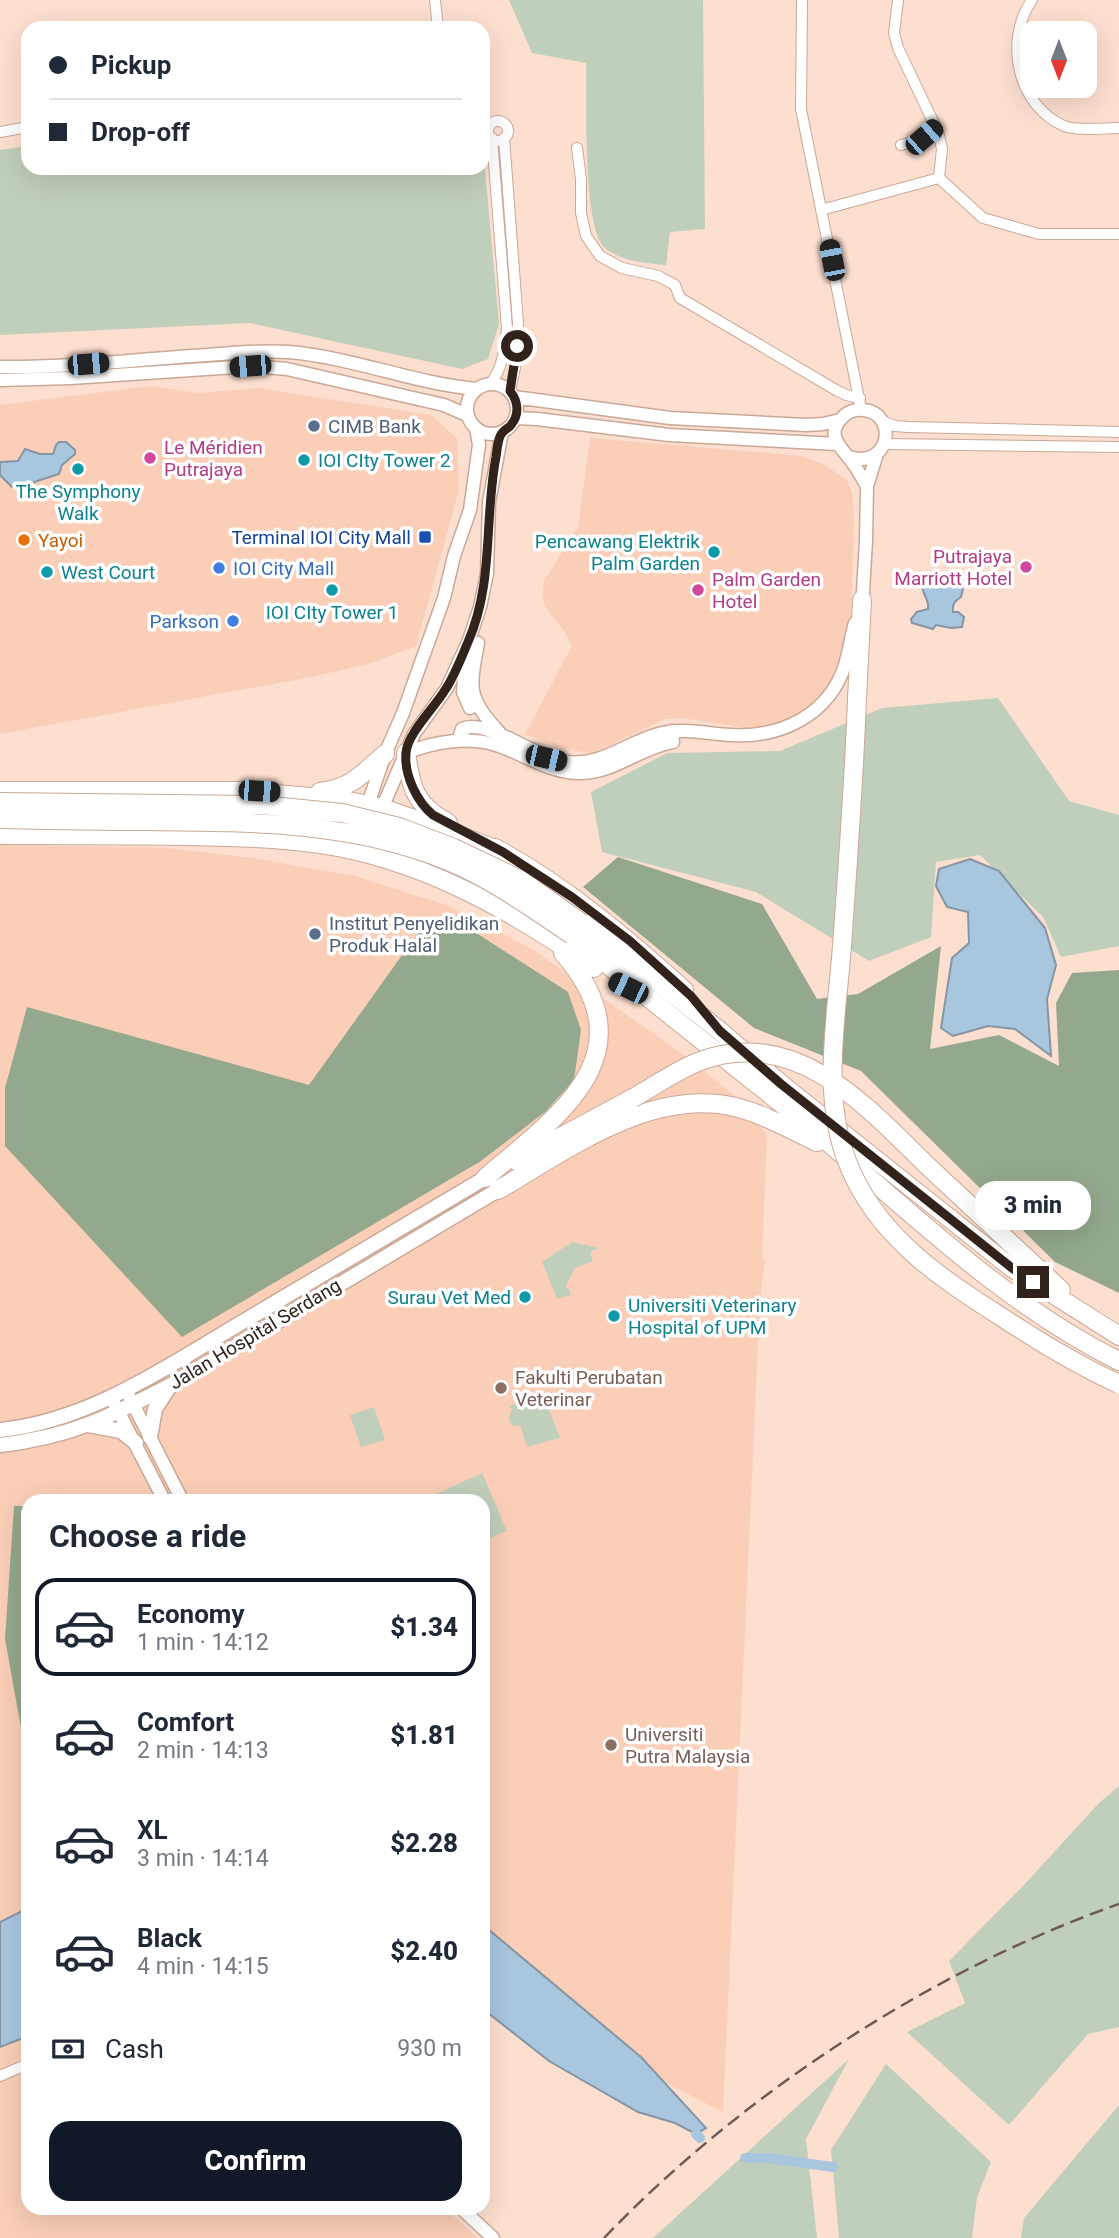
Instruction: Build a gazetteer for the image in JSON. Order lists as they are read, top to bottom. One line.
{"streets":{"main road":["Jalan Hospital Serdang"]},"places":{"other":["CIMB Bank","Le Méridien Putrajaya","IOI CIty Tower 2","The Symphony Walk","Yayoi","Pencawang Elektrik Palm Garden","Putrajaya Marriott Hotel","IOI City Mall","West Court","IOI CIty Tower 1","Palm Garden Hotel","Parkson","Institut Penyelidikan Produk Halal","Surau Vet Med","Universiti Veterinary Hospital of UPM","Fakulti Perubatan Veterinar","Universiti Putra Malaysia"],"transit":["Terminal IOI City Mall"]},"north":"bottom","page":{"banner":["Pickup","Drop-off"],"bubble":"3 min","heading":"Choose a ride","list":[{"name":"Economy","note":"1 min · 14:12","value":"$1.34"},{"name":"Comfort","note":"2 min · 14:13","value":"$1.81"},{"name":"XL","note":"3 min · 14:14","value":"$2.28"},{"name":"Black","note":"4 min · 14:15","value":"$2.40"}],"pay":["Cash","930 m"],"buttons":"Confirm"}}
